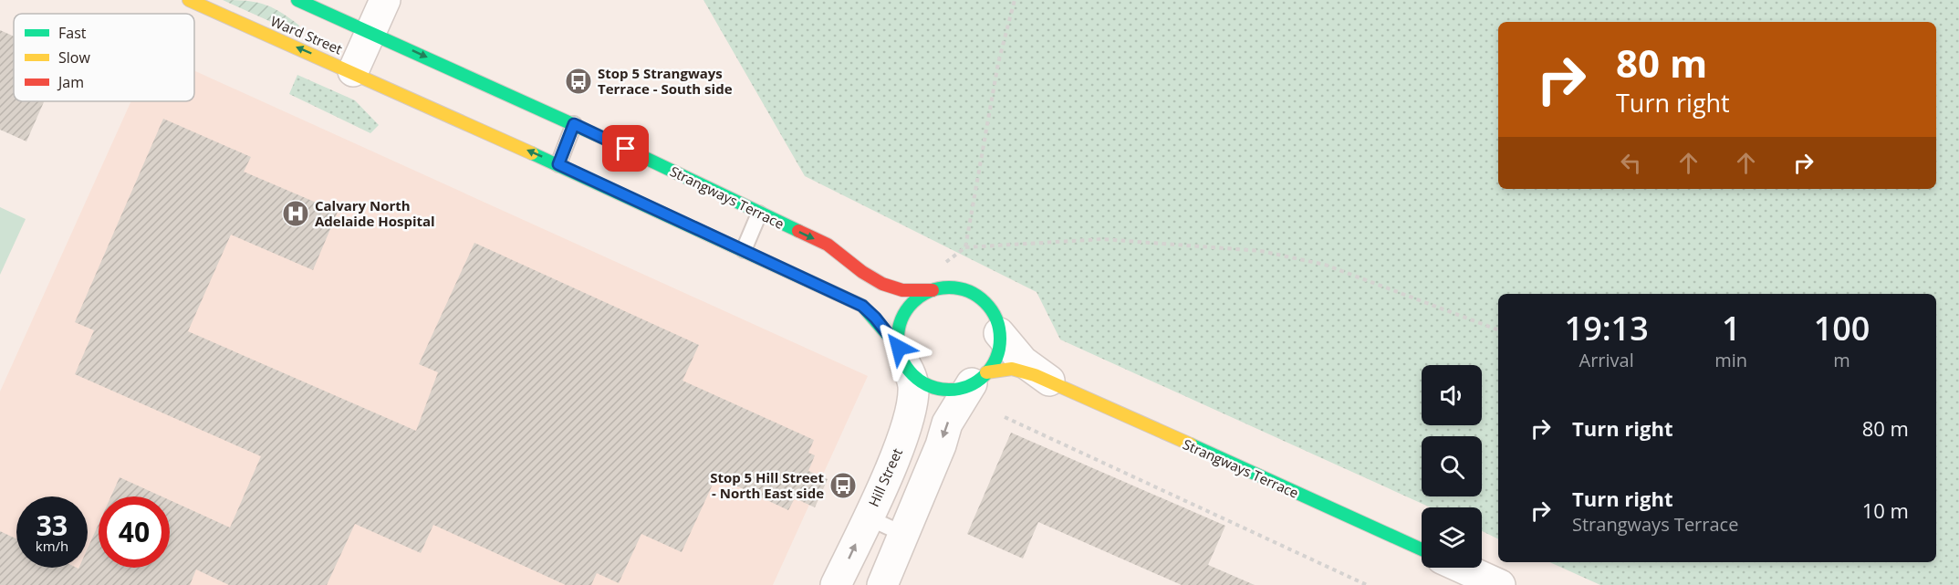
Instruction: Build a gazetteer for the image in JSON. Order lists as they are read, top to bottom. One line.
{"streets":{"street":["Ward Street","Strangways Terrace","Hill Street"]},"crossings":[["Ward Street","Strangways Terrace"],["Strangways Terrace","Hill Street"]],"places":{"bus stop":["Stop 5 Strangways Terrace - South side","Stop 5 Hill Street - North East side"],"hospital":["Calvary North Adelaide Hospital"]},"legend":["Fast","Slow","Jam"],"page":{"turn":["80 m","Turn right"],"eta":["19:13","Arrival","1","min","100","m"],"list":[{"name":"Turn right","value":"80 m"},{"name":"Turn right","note":"Strangways Terrace","value":"10 m"}],"speed":"33 km/h","limit":"40"}}
